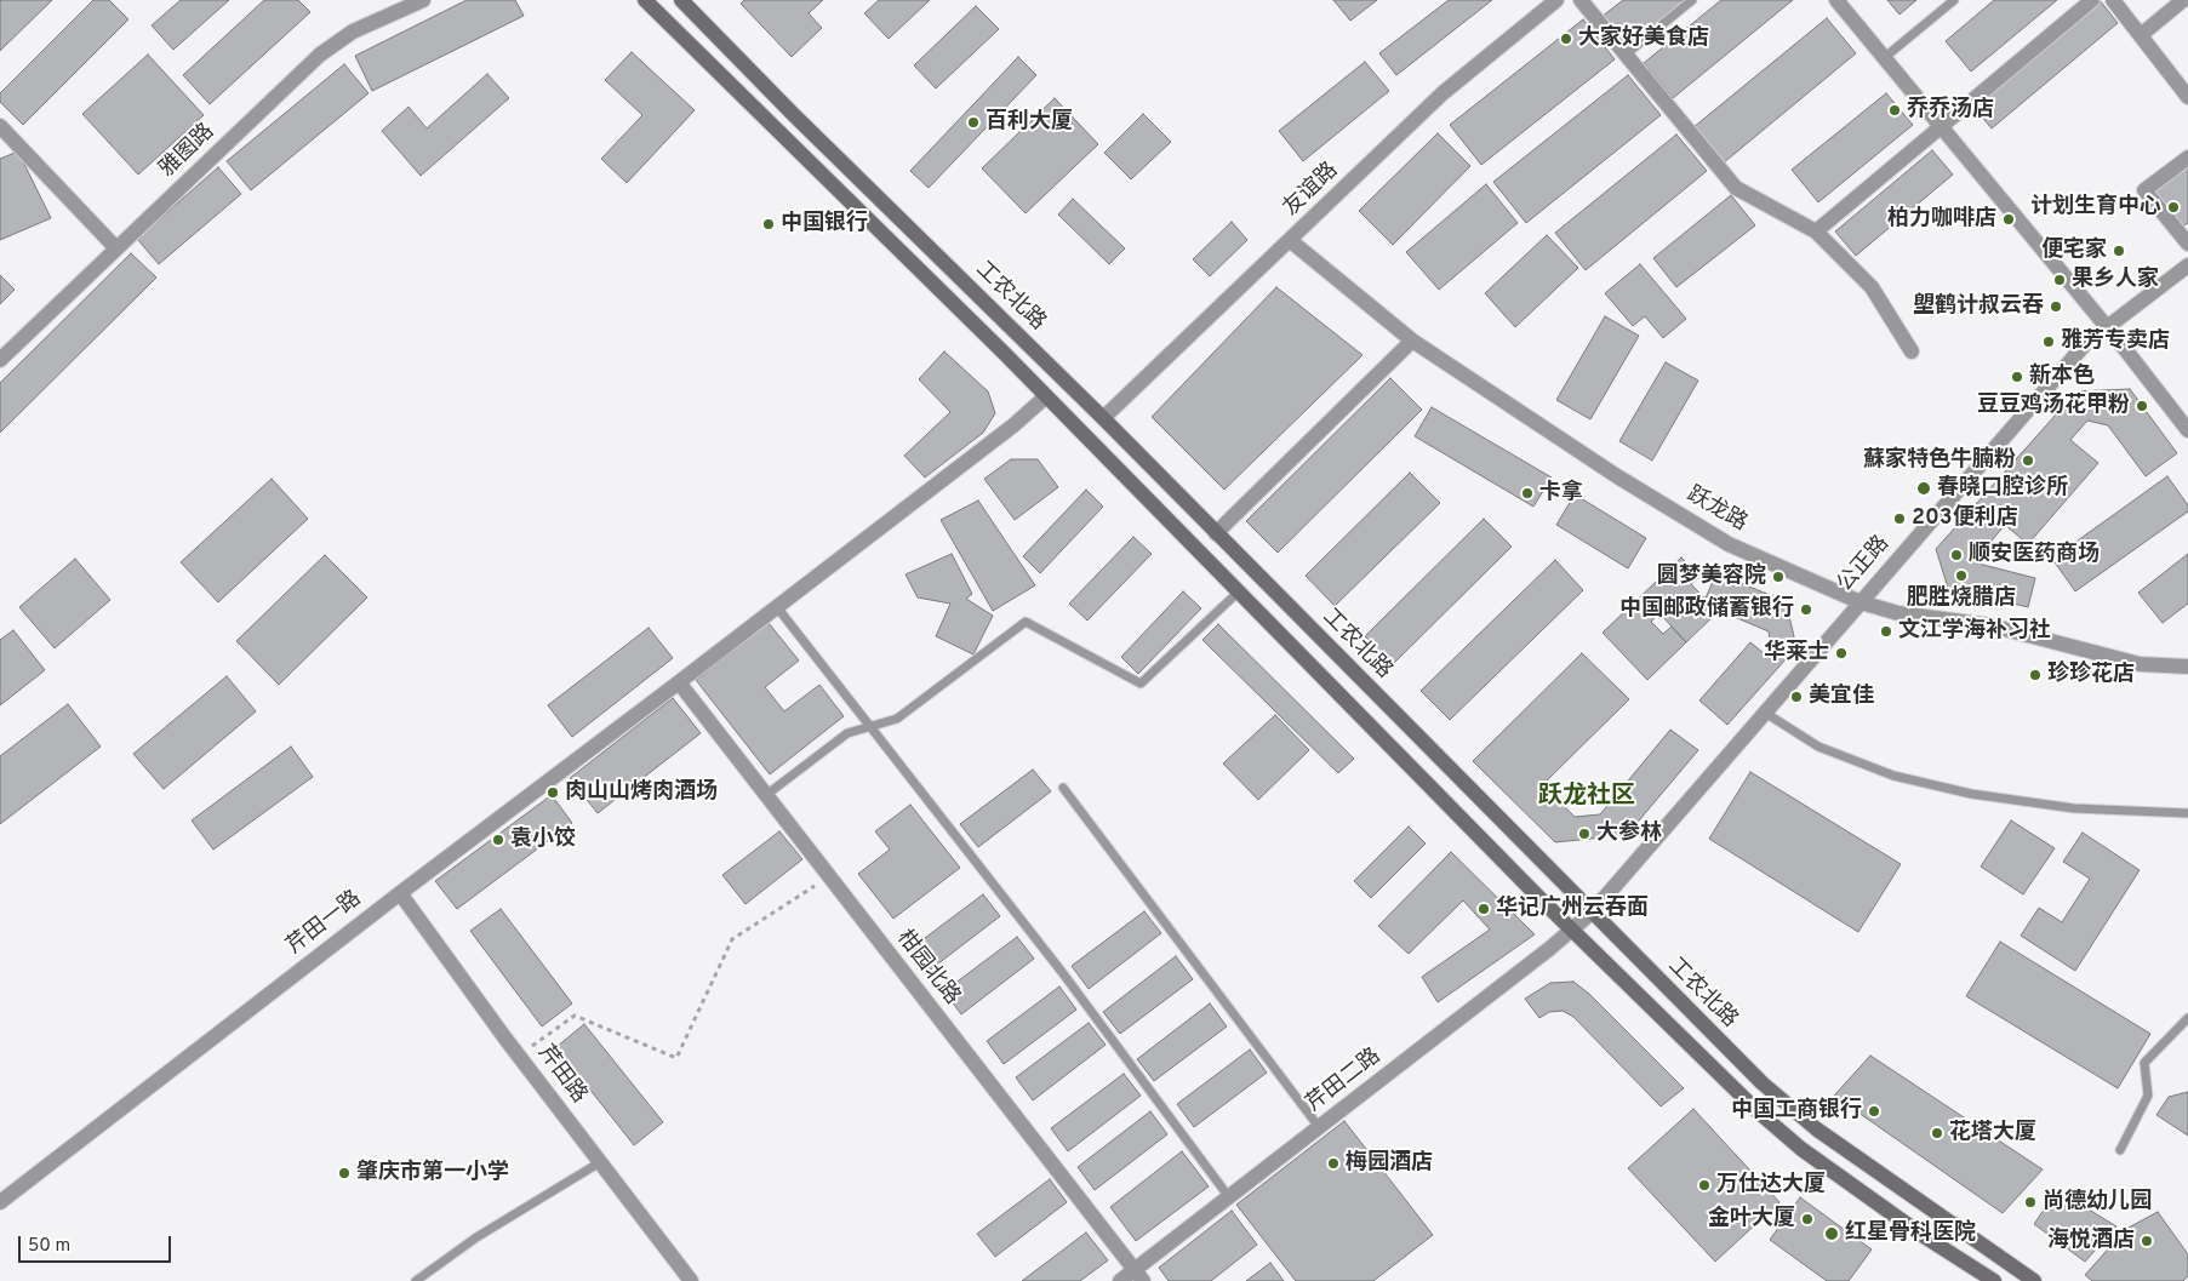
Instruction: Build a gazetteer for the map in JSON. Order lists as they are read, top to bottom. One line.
{"streets":{"street":["雅图路","友谊路","工农北路","跃龙路","公正路","芹田一路","柑园北路","芹田路","芹田二路"]},"crossings":[["友谊路","工农北路"],["友谊路","跃龙路"],["工农北路","公正路"],["工农北路","芹田一路"],["工农北路","芹田二路"],["跃龙路","公正路"],["公正路","芹田二路"],["芹田一路","柑园北路"],["芹田一路","芹田路"],["柑园北路","芹田二路"]],"districts":["跃龙社区"],"places":["大家好美食店","乔乔汤店","百利大厦","计划生育中心","柏力咖啡店","中国银行","便宅家","果乡人家","塱鹤计叔云吞","雅芳专卖店","新本色","豆豆鸡汤花甲粉","蘇家特色牛腩粉","春晓口腔诊所","卡拿","203便利店","顺安医药商场","肥胜烧腊店","圆梦美容院","中国邮政储蓄银行","文江学海补习社","华莱士","珍珍花店","美宜佳","肉山山烤肉酒场","大参林","袁小饺","华记广州云吞面","中国工商银行","花塔大厦","梅园酒店","肇庆市第一小学","万仕达大厦","尚德幼儿园","金叶大厦","红星骨科医院","海悦酒店"],"scale_bar":"50 m"}
